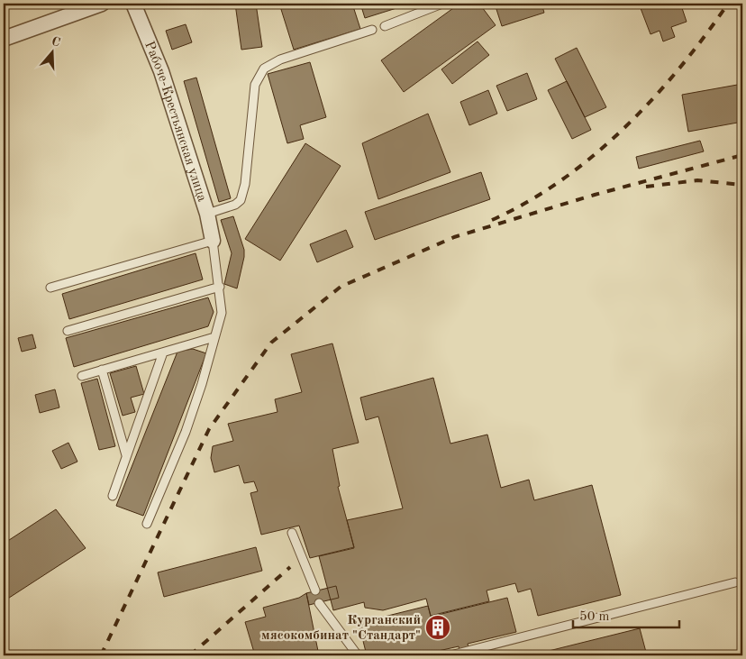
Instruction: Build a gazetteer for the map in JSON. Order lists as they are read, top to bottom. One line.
{"streets":{"street":["Рабоче-Крестьянская улица"]},"places":{"building":["Курганский мясокомбинат \"Стандарт\""]},"scale_bar":"50 m","north":"top"}
